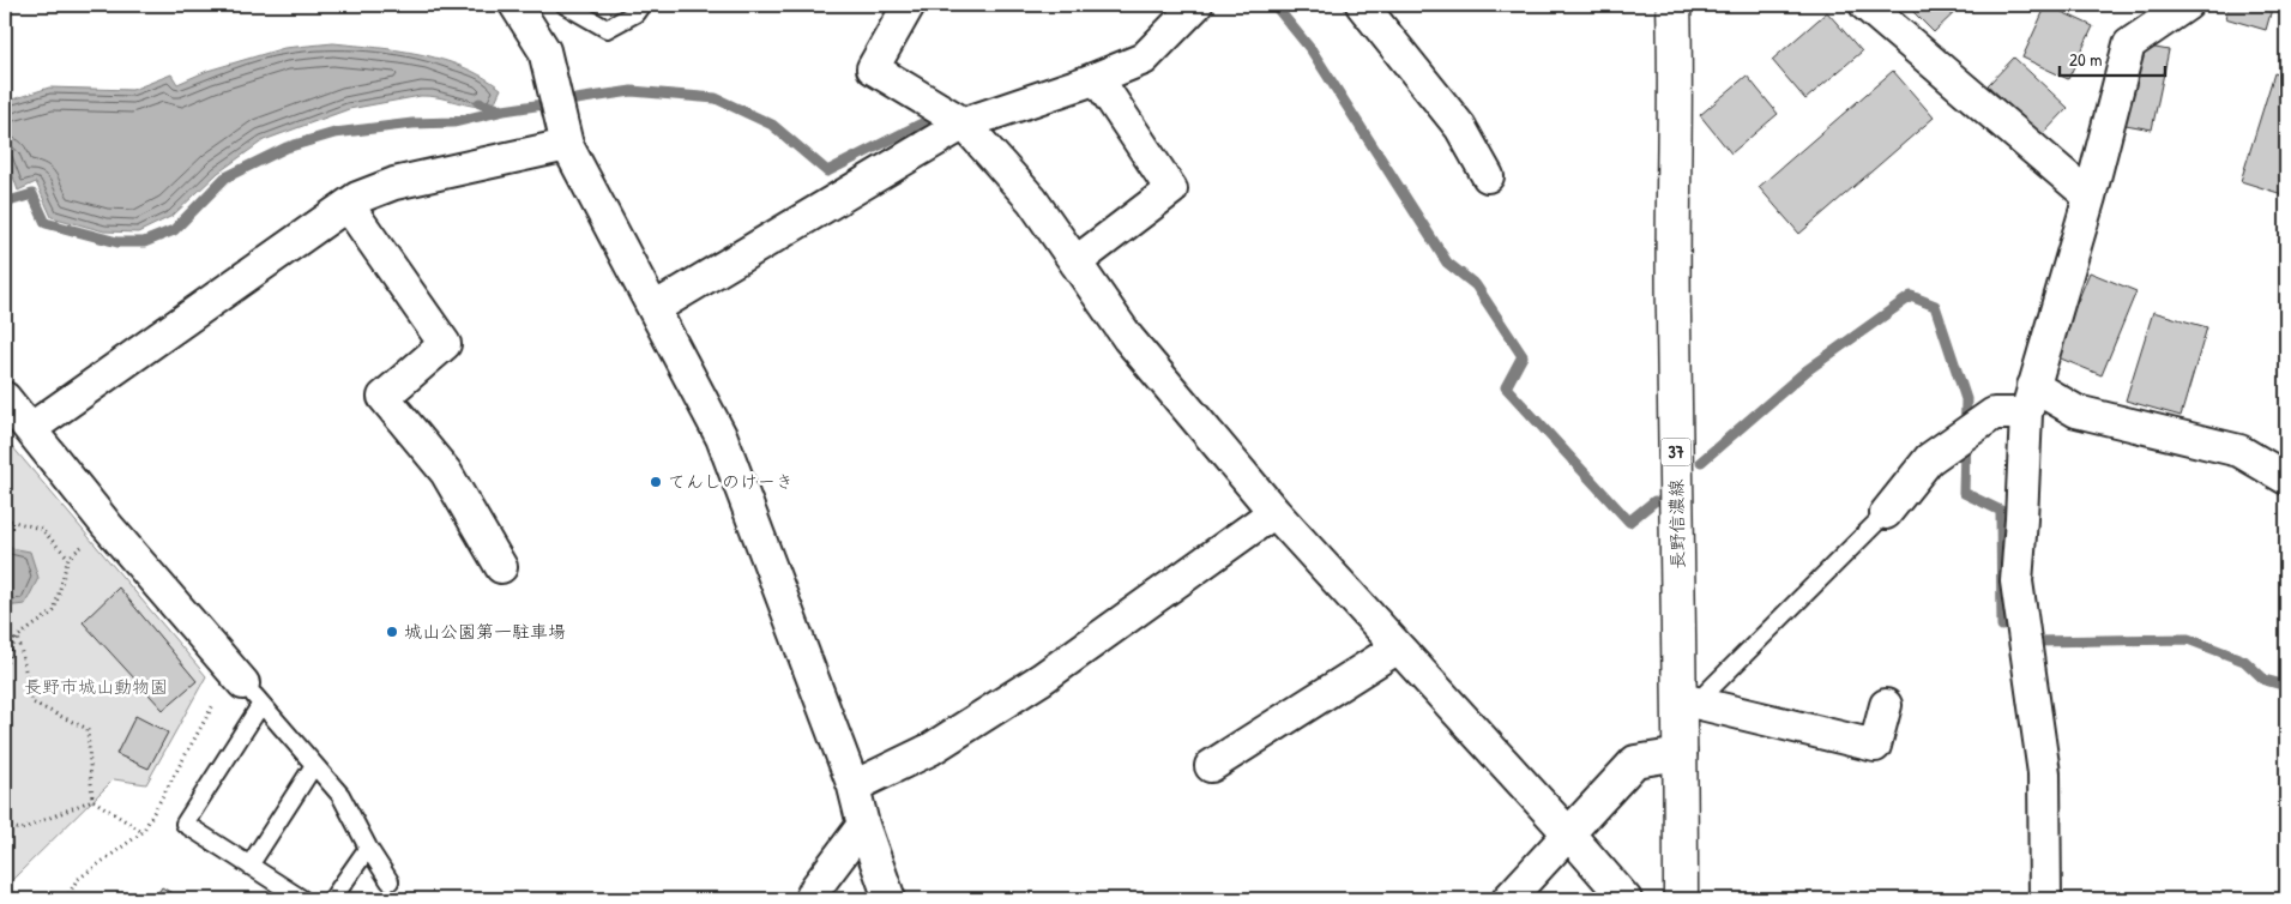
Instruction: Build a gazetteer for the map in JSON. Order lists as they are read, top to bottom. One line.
{"streets":{"main road":["37","長野信濃線"]},"parks":["長野市城山動物園"],"places":["てんしのけーき","城山公園第一駐車場"],"scale_bar":"20 m"}
